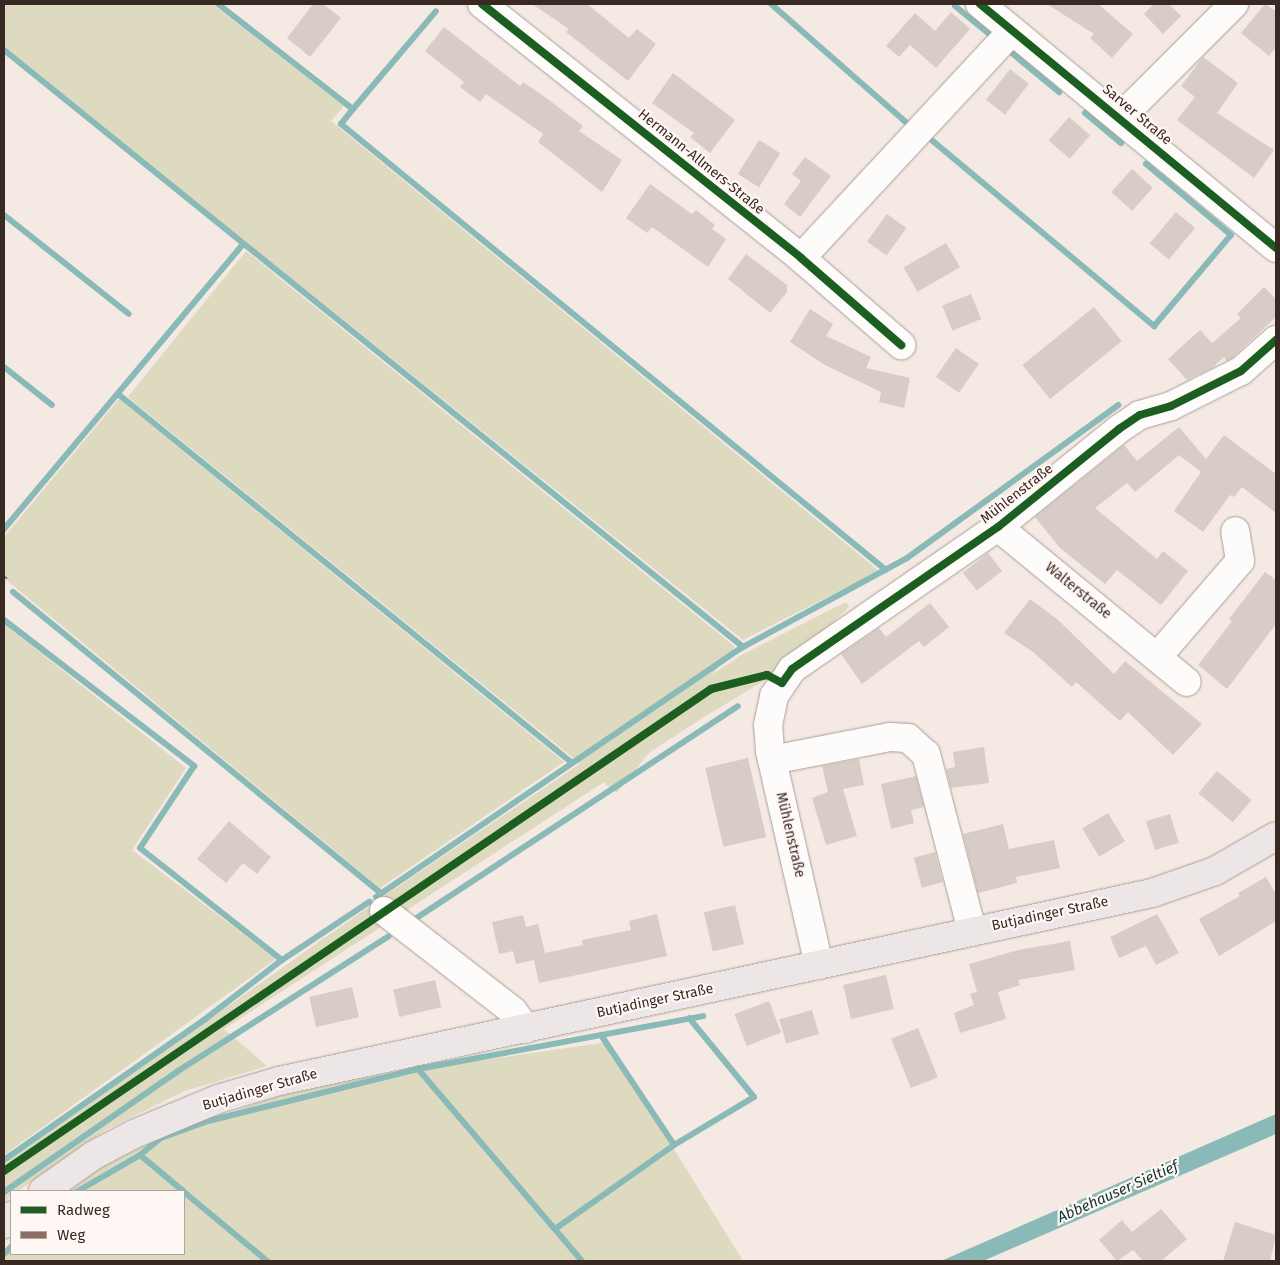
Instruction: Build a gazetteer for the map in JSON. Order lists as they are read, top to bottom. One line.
{"streets":{"main road":["Butjadinger Straße"],"street":["Sarver Straße","Hermann-Allmers-Straße","Mühlenstraße","Walterstraße"]},"crossings":[["Mühlenstraße","Walterstraße"],["Mühlenstraße","Butjadinger Straße"]],"water":["Abbehauser Sieltief"],"legend":["Radweg","Weg"]}
